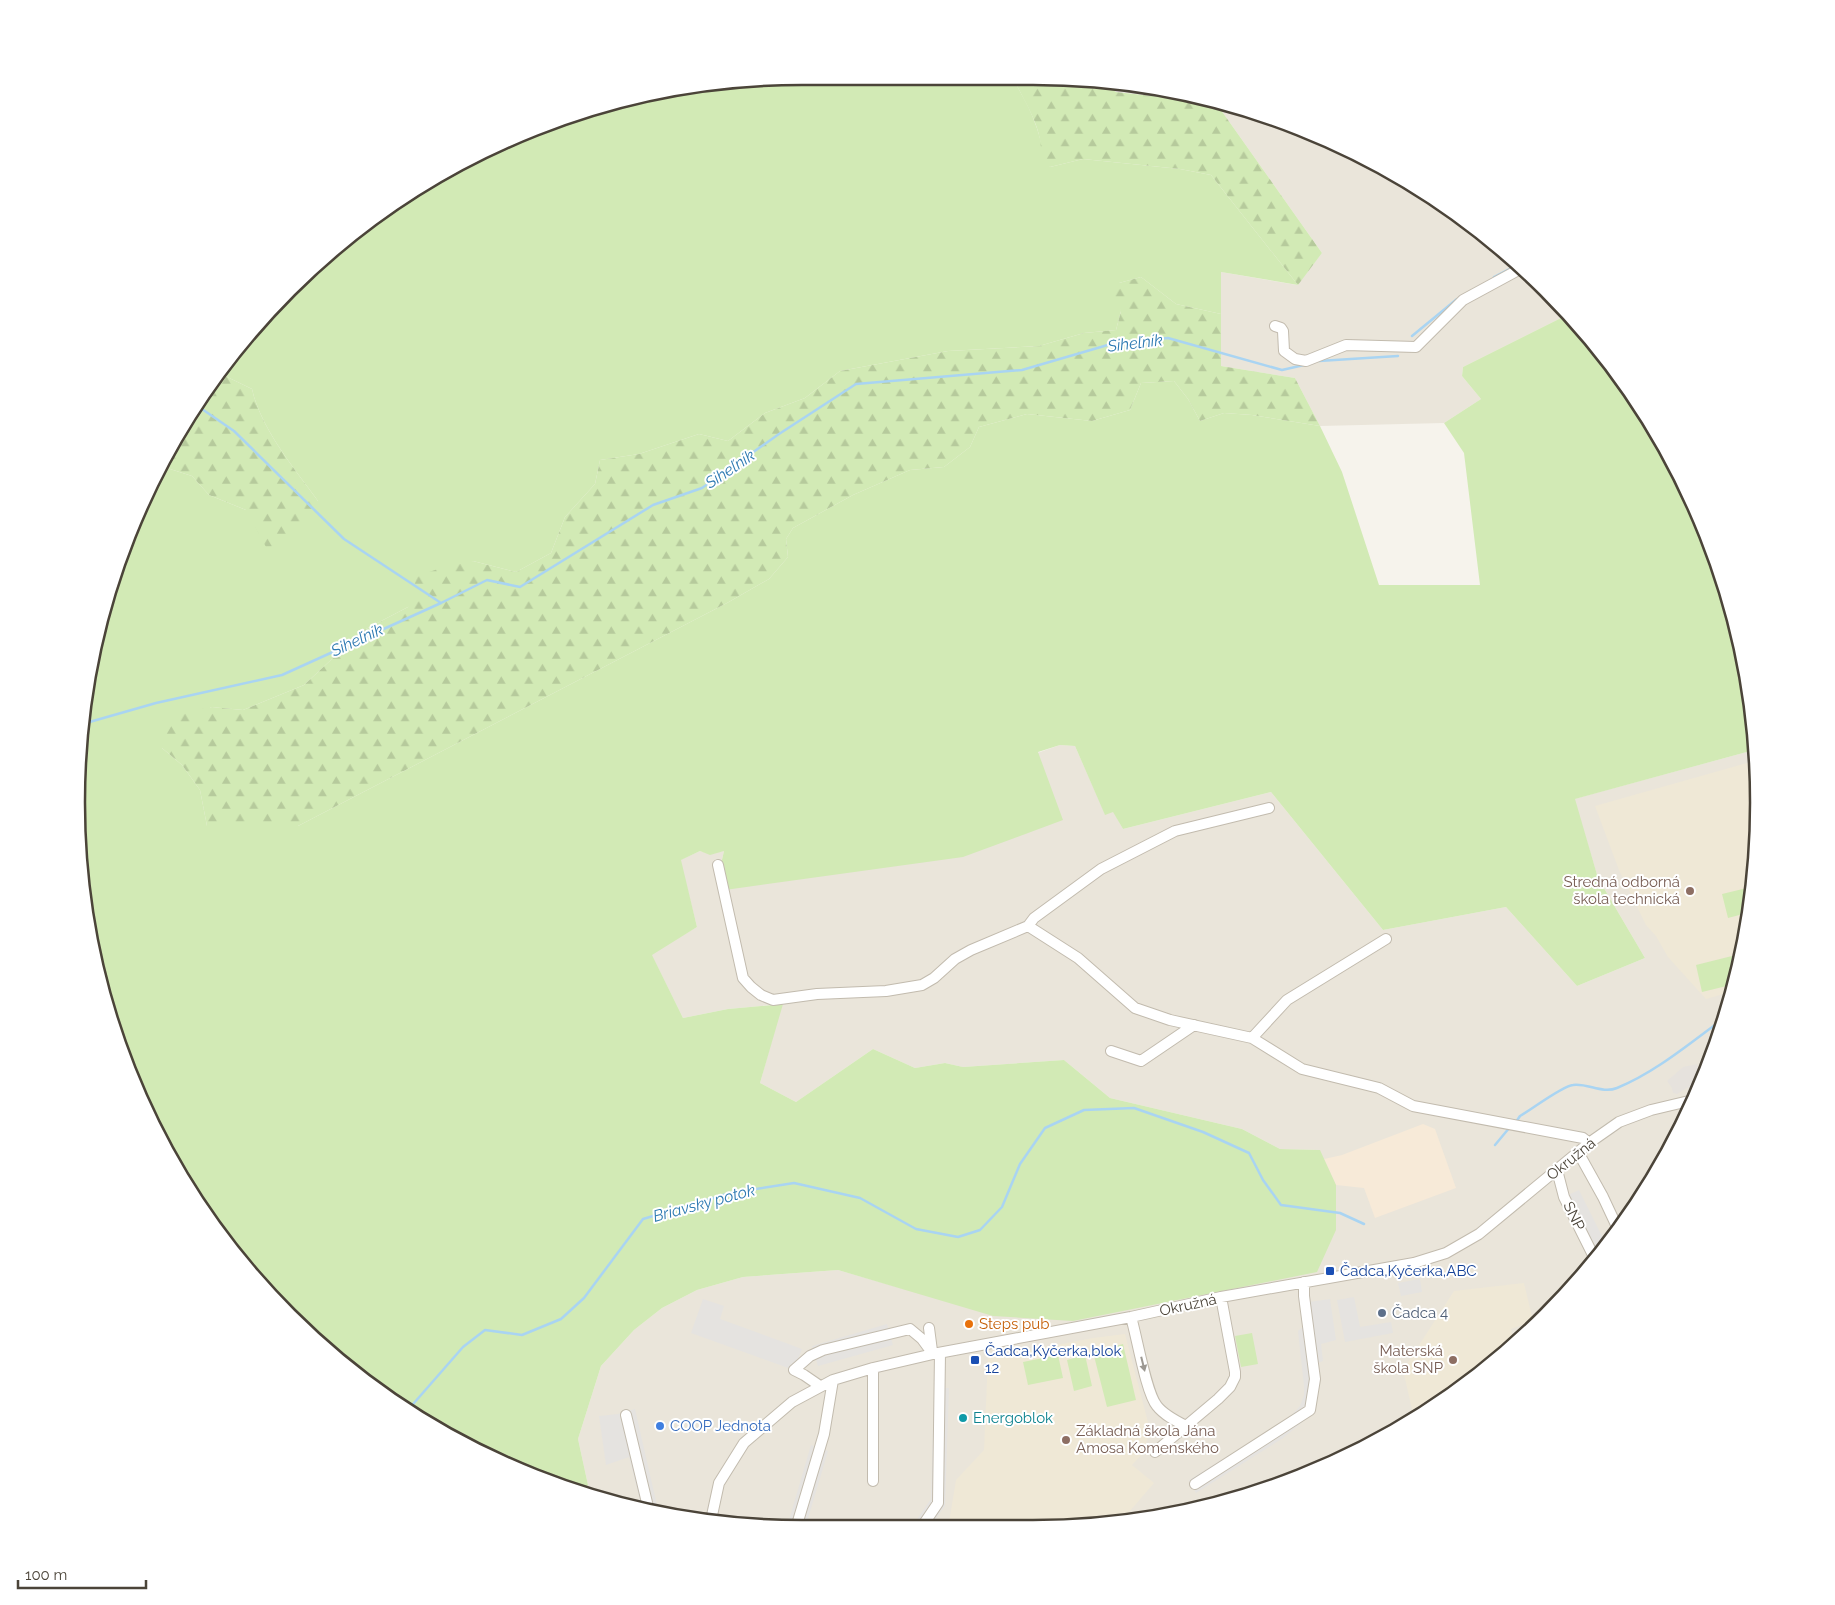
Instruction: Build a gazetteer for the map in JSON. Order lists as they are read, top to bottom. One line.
{"streets":{"street":["Okružná","SNP"]},"crossings":[["Okružná","SNP"]],"water":["Siheľník","Briavsky potok"],"places":{"other":["Stredná odborná škola technická","Čadca 4","Steps pub","Materská škola SNP","Energoblok","COOP Jednota","Základná škola Jána Amosa Komenského"],"transit":["Čadca,Kyčerka,ABC","Čadca,Kyčerka,blok 12"]},"scale_bar":"100 m"}
